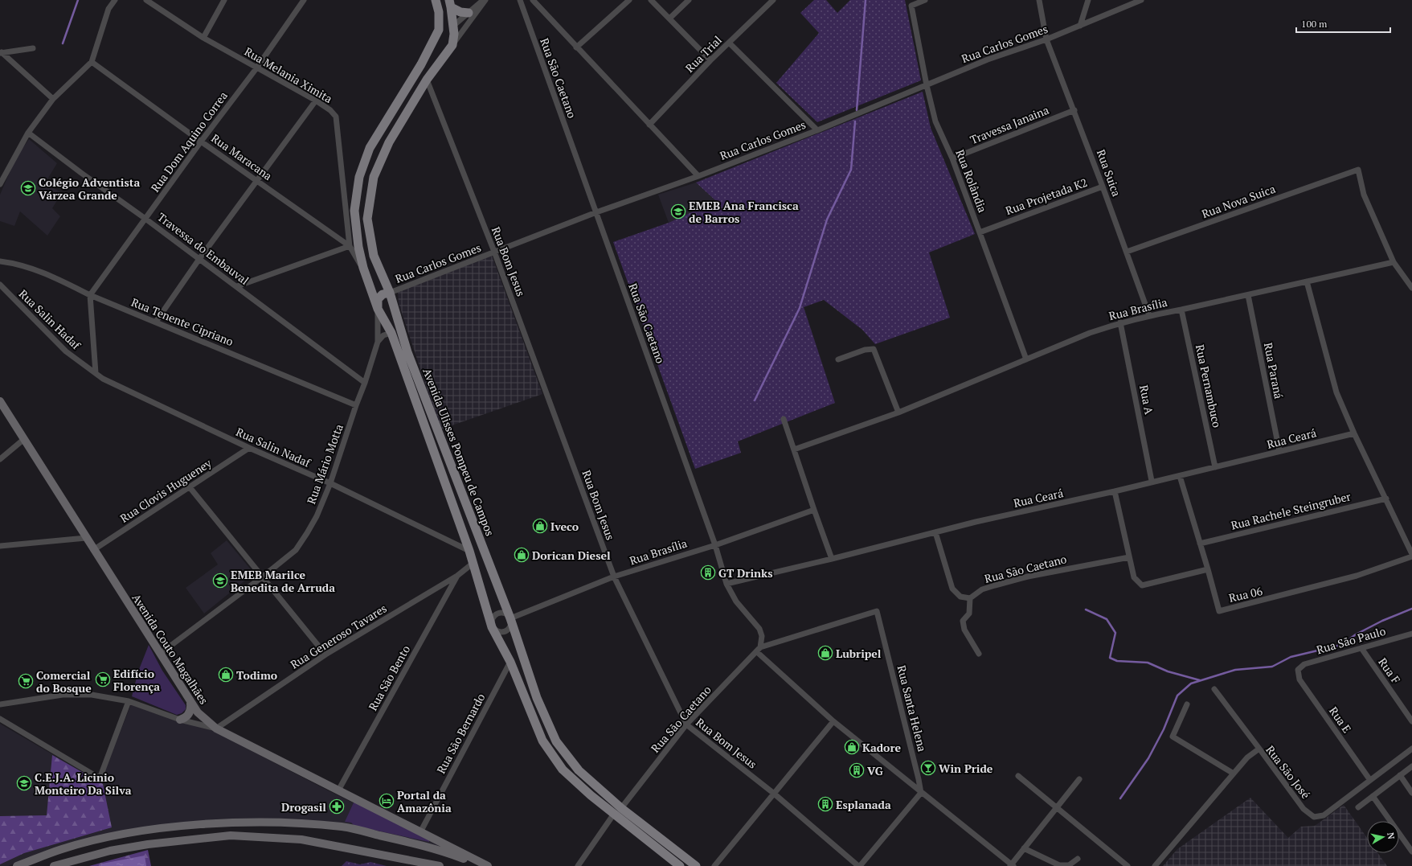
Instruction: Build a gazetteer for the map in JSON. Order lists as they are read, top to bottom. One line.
{"streets":{"main road":["Avenida Ulisses Pompeu de Campos","Avenida Couto Magalhães"],"street":["Rua Carlos Gomes","Rua Trial","Rua Melania Ximita","Rua São Caetano","Travessa Janaina","Rua Dom Aquino Correa","Rua Maracana","Rua Suica","Rua Rolândia","Rua Projetada K2","Rua Nova Suica","Travessa do Embauval","Rua Bom Jesus","Rua Brasília","Rua Salin Hadaf","Rua Tenente Cipriano","Rua Paraná","Rua Pernambuco","Rua A","Rua Ceará","Rua Salin Nadaf","Rua Mário Motta","Rua Clovis Hugueney","Rua Rachele Steingruber","Rua 06","Rua Generoso Tavares","Rua São Paulo","Rua F","Rua São Bento","Rua Santa Helena","Rua E","Rua São Bernardo","Rua São José"]},"crossings":[["Rua Carlos Gomes","Rua São Caetano"],["Rua Carlos Gomes","Rua Suica"],["Rua Carlos Gomes","Rua Rolândia"],["Rua Carlos Gomes","Rua Bom Jesus"],["Rua Carlos Gomes","Avenida Ulisses Pompeu de Campos"],["Rua Trial","Rua São Caetano"],["Rua Melania Ximita","Rua Dom Aquino Correa"],["Rua Melania Ximita","Rua Maracana"],["Rua Melania Ximita","Avenida Ulisses Pompeu de Campos"],["Rua São Caetano","Rua Bom Jesus"],["Rua São Caetano","Rua Brasília"],["Rua São Caetano","Rua Ceará"],["Rua São Caetano","Avenida Ulisses Pompeu de Campos"],["Rua São Caetano","Rua Santa Helena"],["Travessa Janaina","Rua Suica"],["Travessa Janaina","Rua Rolândia"],["Rua Dom Aquino Correa","Rua Maracana"],["Rua Dom Aquino Correa","Travessa do Embauval"],["Rua Dom Aquino Correa","Rua Tenente Cipriano"],["Rua Suica","Rua Projetada K2"],["Rua Suica","Rua Nova Suica"],["Rua Suica","Rua Brasília"],["Rua Rolândia","Rua Projetada K2"],["Rua Rolândia","Rua Brasília"],["Rua Nova Suica","Rua Brasília"],["Travessa do Embauval","Rua Mário Motta"],["Rua Bom Jesus","Rua Brasília"],["Rua Bom Jesus","Avenida Ulisses Pompeu de Campos"],["Rua Brasília","Rua Paraná"],["Rua Brasília","Rua Pernambuco"],["Rua Brasília","Rua A"],["Rua Brasília","Avenida Ulisses Pompeu de Campos"],["Rua Salin Hadaf","Rua Salin Nadaf"],["Rua Tenente Cipriano","Rua Mário Motta"],["Rua Paraná","Rua Ceará"],["Rua Pernambuco","Rua Ceará"],["Rua A","Rua Ceará"],["Rua Ceará","Rua 06"],["Rua Salin Nadaf","Avenida Ulisses Pompeu de Campos"],["Rua Salin Nadaf","Rua Mário Motta"],["Rua Salin Nadaf","Rua Clovis Hugueney"],["Avenida Ulisses Pompeu de Campos","Rua Mário Motta"],["Avenida Ulisses Pompeu de Campos","Rua Generoso Tavares"],["Avenida Ulisses Pompeu de Campos","Rua São Bernardo"],["Rua Mário Motta","Avenida Couto Magalhães"],["Rua Clovis Hugueney","Avenida Couto Magalhães"],["Rua Rachele Steingruber","Rua 06"],["Rua Generoso Tavares","Avenida Couto Magalhães"],["Rua Generoso Tavares","Rua São Bento"],["Rua São Paulo","Rua F"],["Rua São Paulo","Rua E"],["Avenida Couto Magalhães","Rua São Bento"],["Avenida Couto Magalhães","Rua São Bernardo"],["Rua E","Rua São José"]],"places":{"school or university":["Colégio Adventista Várzea Grande","EMEB Ana Francisca de Barros","EMEB Marilce Benedita de Arruda","C.E.J.A. Licinio Monteiro Da Silva"],"shop":["Iveco","Dorican Diesel","Lubripel","Todimo","Kadore"],"building":["GT Drinks","VG","Esplanada"],"supermarket":["Edifício Florença","Comercial do Bosque"],"bar":["Win Pride"],"hotel":["Portal da Amazônia"],"pharmacy":["Drogasil"]},"scale_bar":"100 m","north":"right"}
